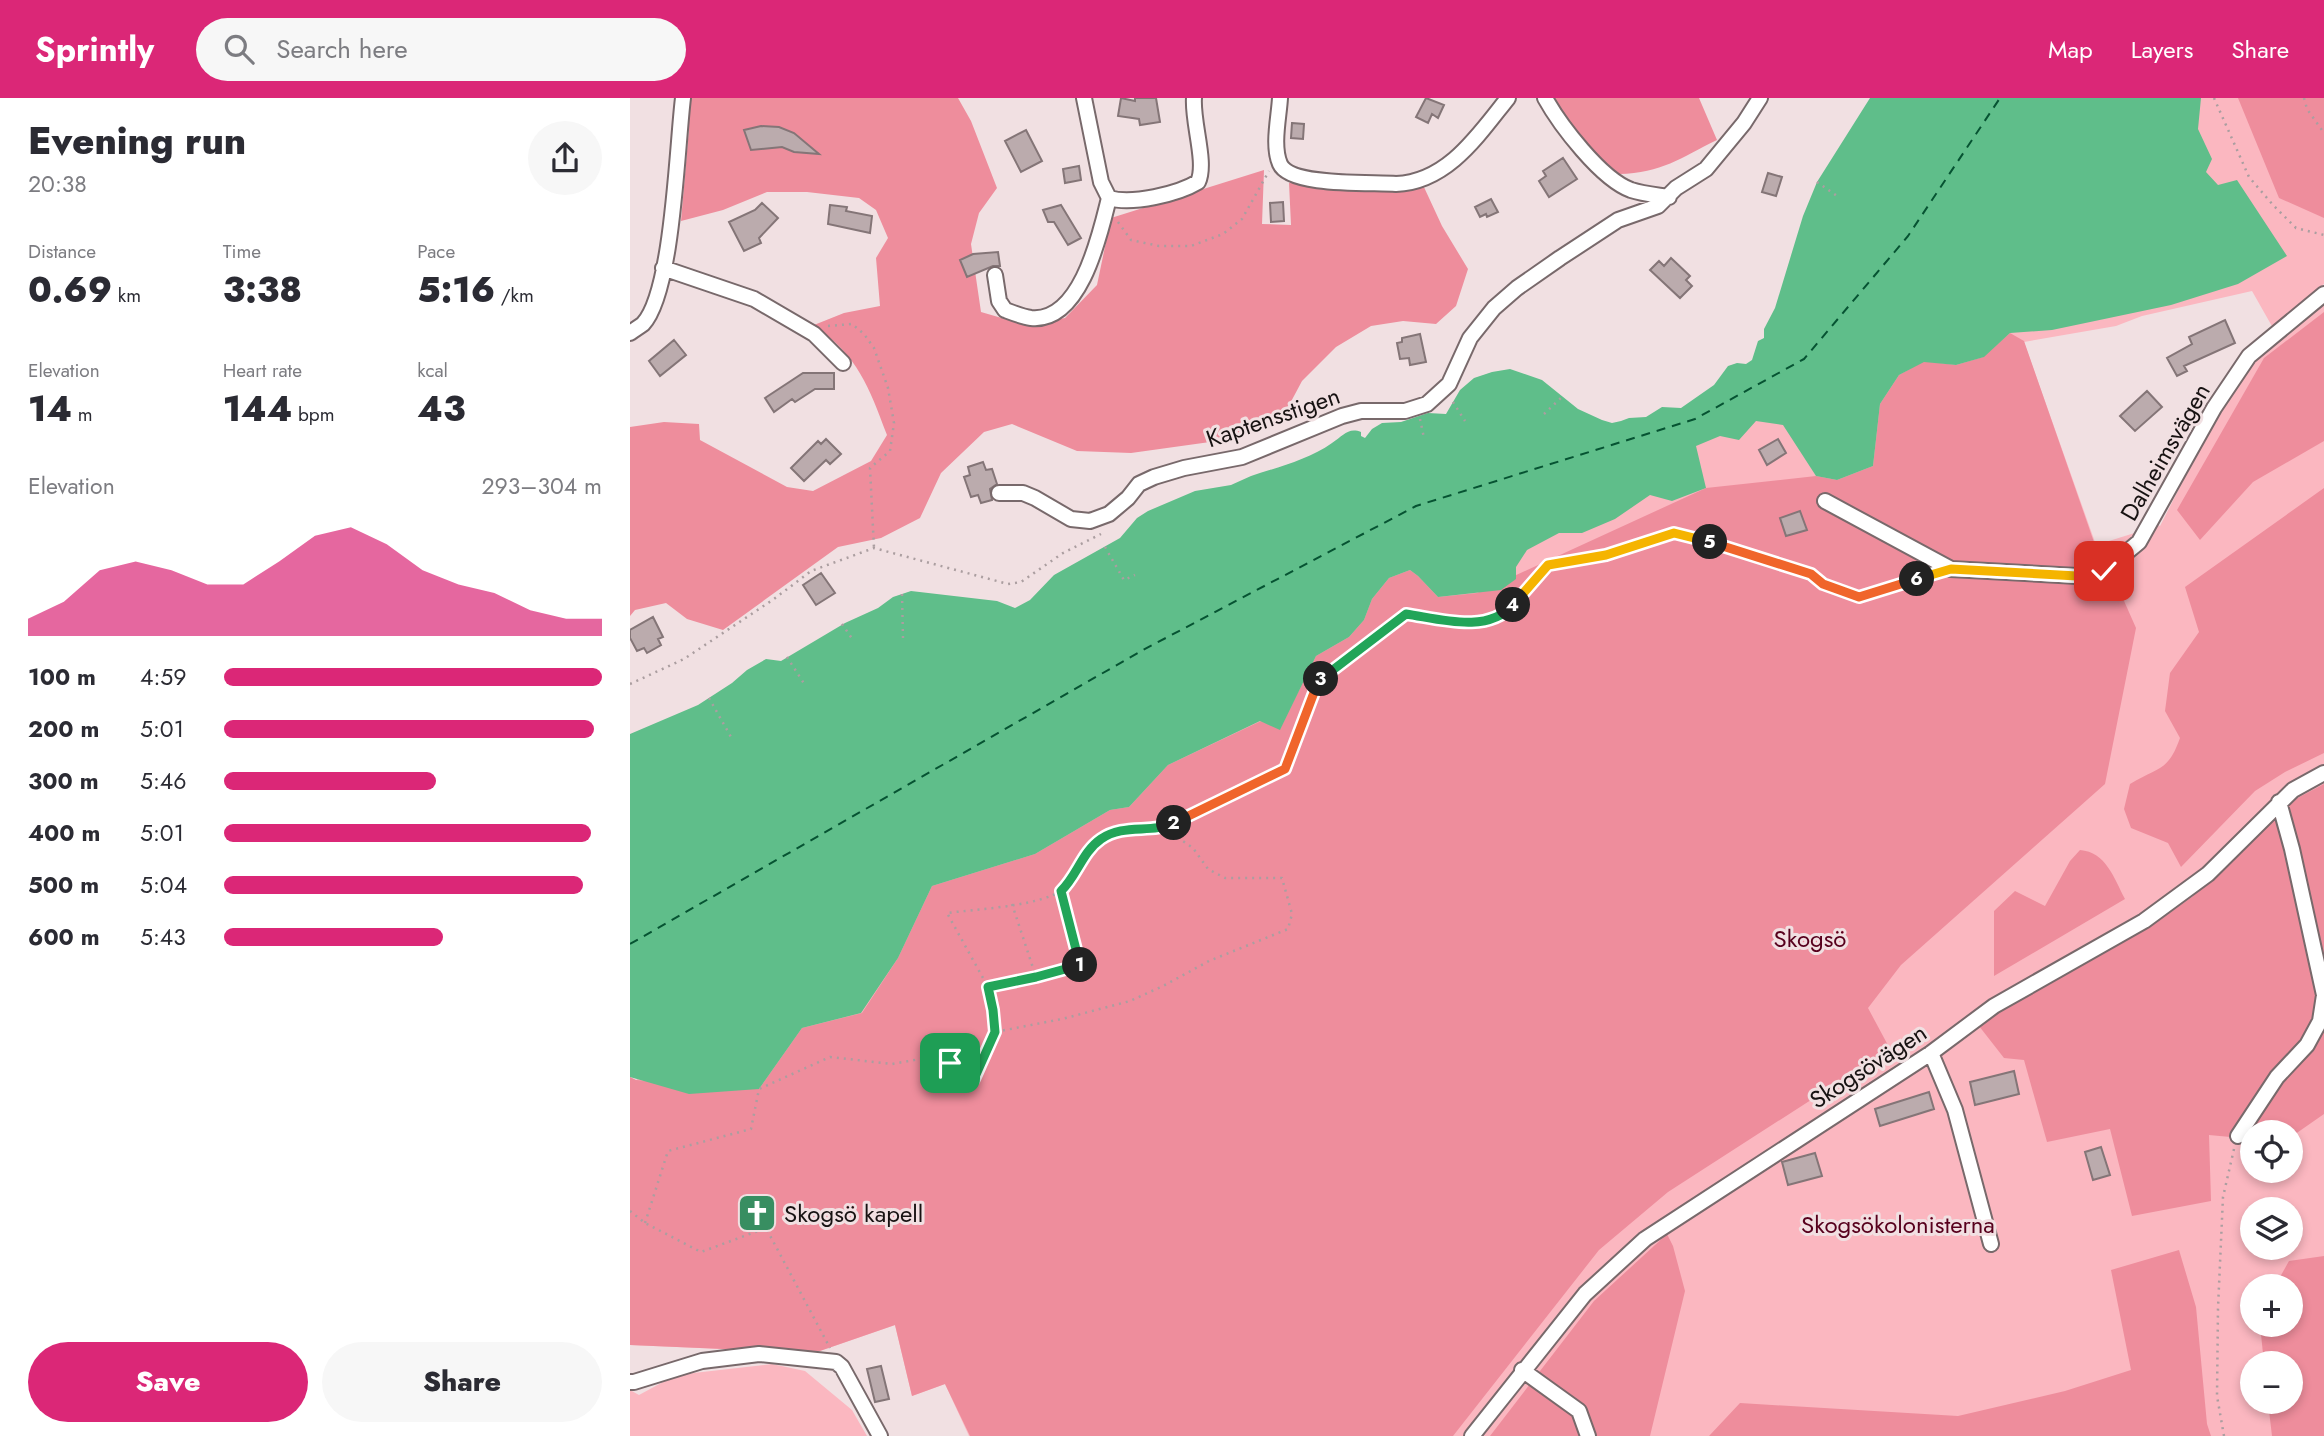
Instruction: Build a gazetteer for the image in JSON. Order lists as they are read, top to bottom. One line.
{"streets":{"street":["Kaptensstigen","Dalheimsvägen","Skogsövägen"]},"parks":["Skogsö","Skogsökolonisterna"],"places":{"church":["Skogsö kapell"]},"page":{"header":"Sprintly","search":"Search here","nav":["Map","Layers","Share"],"heading":["Evening run","20:38"],"stats":[["Distance","0.69 km"],["Time","3:38"],["Pace","5:16 /km"],["Elevation","14 m"],["Heart rate","144 bpm"],["kcal","43"]],"chart":["Elevation","293–304 m"],"pins":["5","6","4","3","2","1"],"list":[{"name":"100 m","note":"4:59"},{"name":"200 m","note":"5:01"},{"name":"300 m","note":"5:46"},{"name":"400 m","note":"5:01"},{"name":"500 m","note":"5:04"},{"name":"600 m","note":"5:43"}],"map_buttons":["+","−"],"buttons":["Save","Share"]}}
